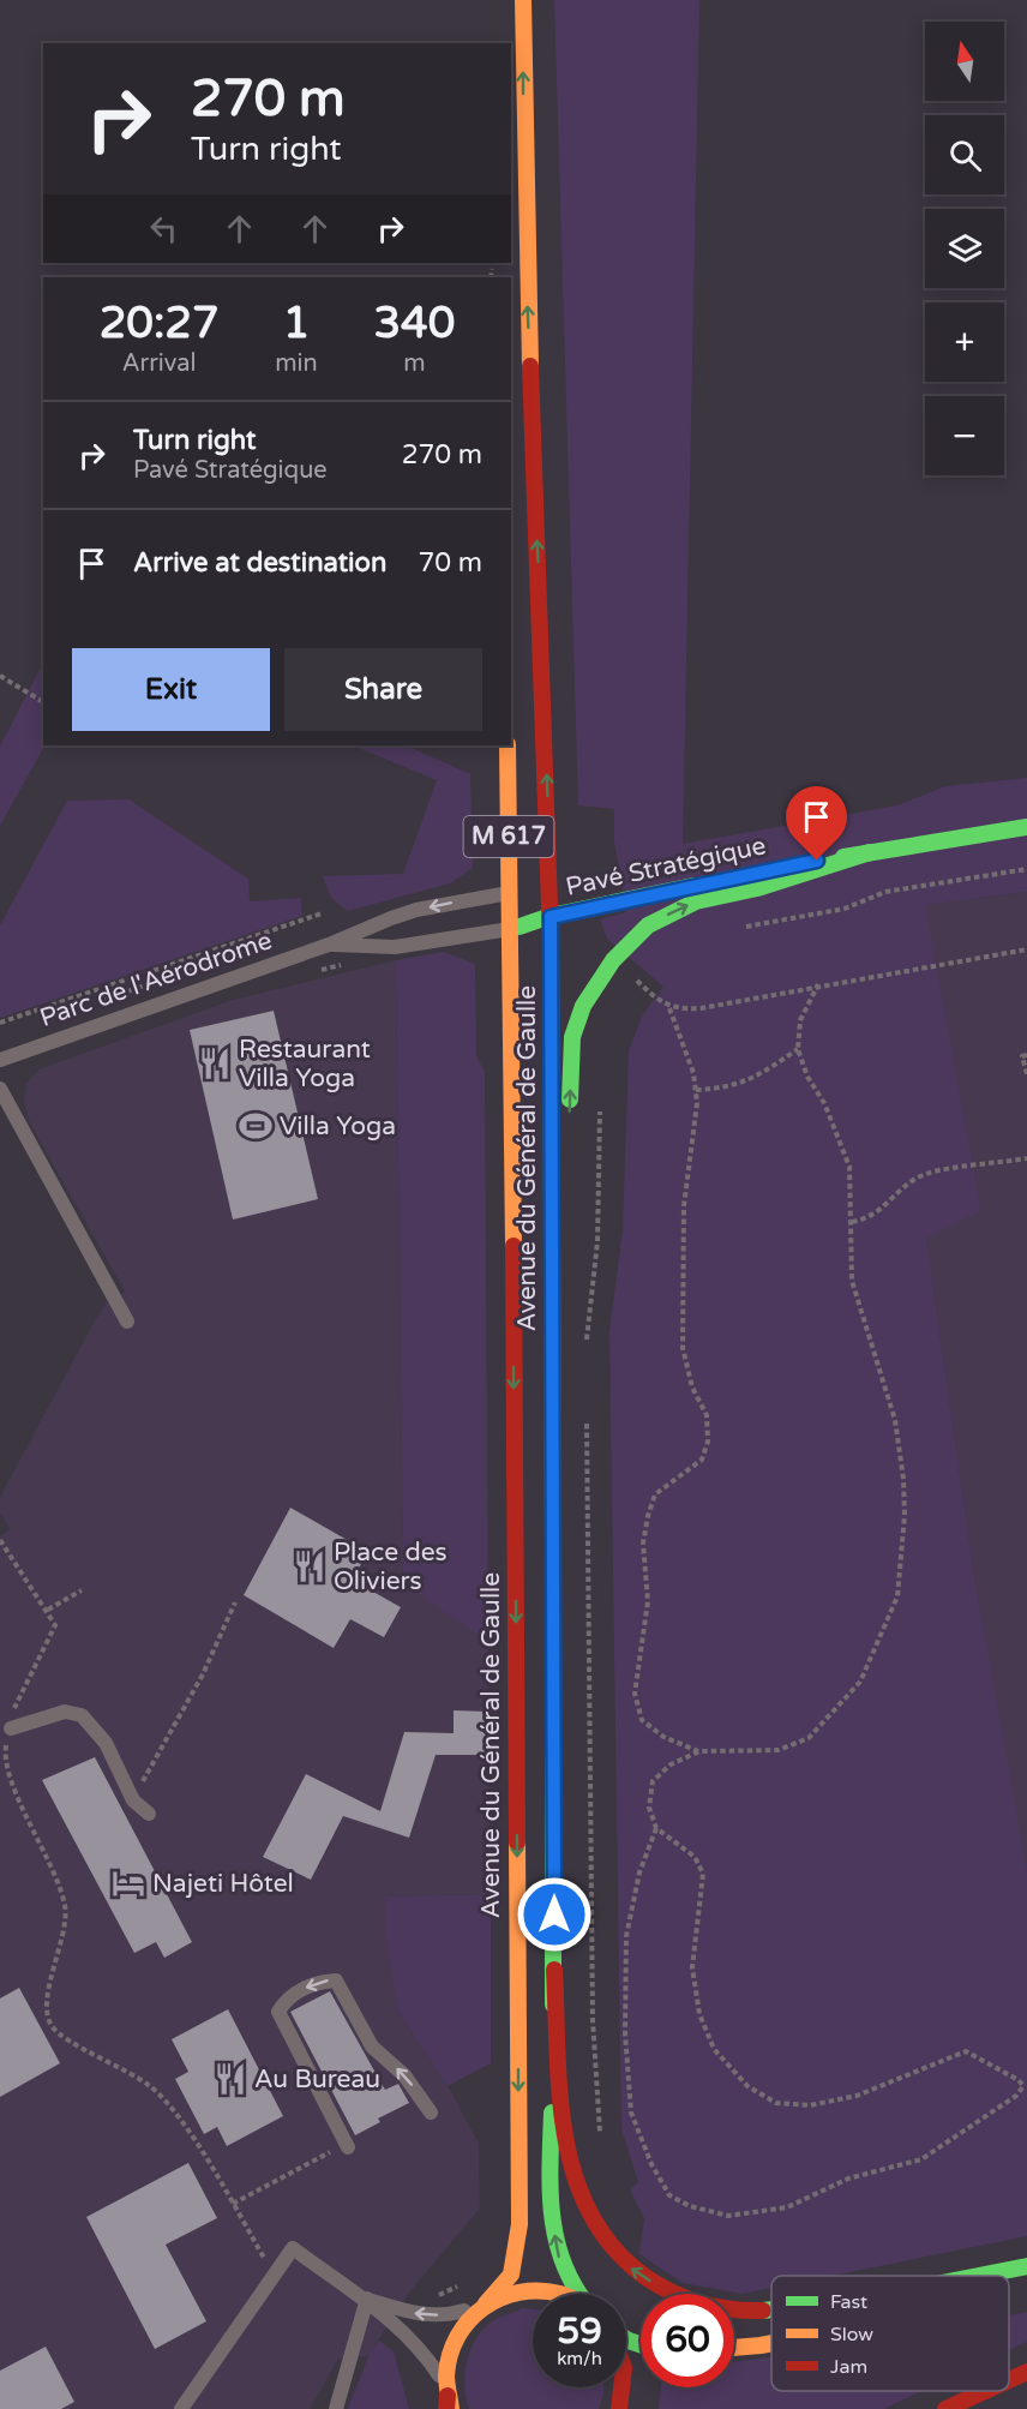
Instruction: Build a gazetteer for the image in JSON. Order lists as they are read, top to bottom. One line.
{"streets":{"main road":["M 617","Pavé Stratégique","Avenue du Général de Gaulle"],"lane":["Parc de l'Aérodrome"]},"crossings":[["Pavé Stratégique","Parc de l'Aérodrome"],["Pavé Stratégique","Avenue du Général de Gaulle"],["Parc de l'Aérodrome","Avenue du Général de Gaulle"]],"places":{"restaurant":["Restaurant Villa Yoga","Place des Oliviers","Au Bureau"],"sports":["Villa Yoga"],"hotel":["Najeti Hôtel"]},"legend":["Fast","Slow","Jam"],"north":"top","page":{"map_buttons":["+","−"],"turn":["270 m","Turn right"],"eta":["20:27","Arrival","1","min","340","m"],"list":[{"name":"Turn right","note":"Pavé Stratégique","value":"270 m"},{"name":"Arrive at destination","value":"70 m"}],"buttons":["Exit","Share"],"speed":"59 km/h","limit":"60"}}
